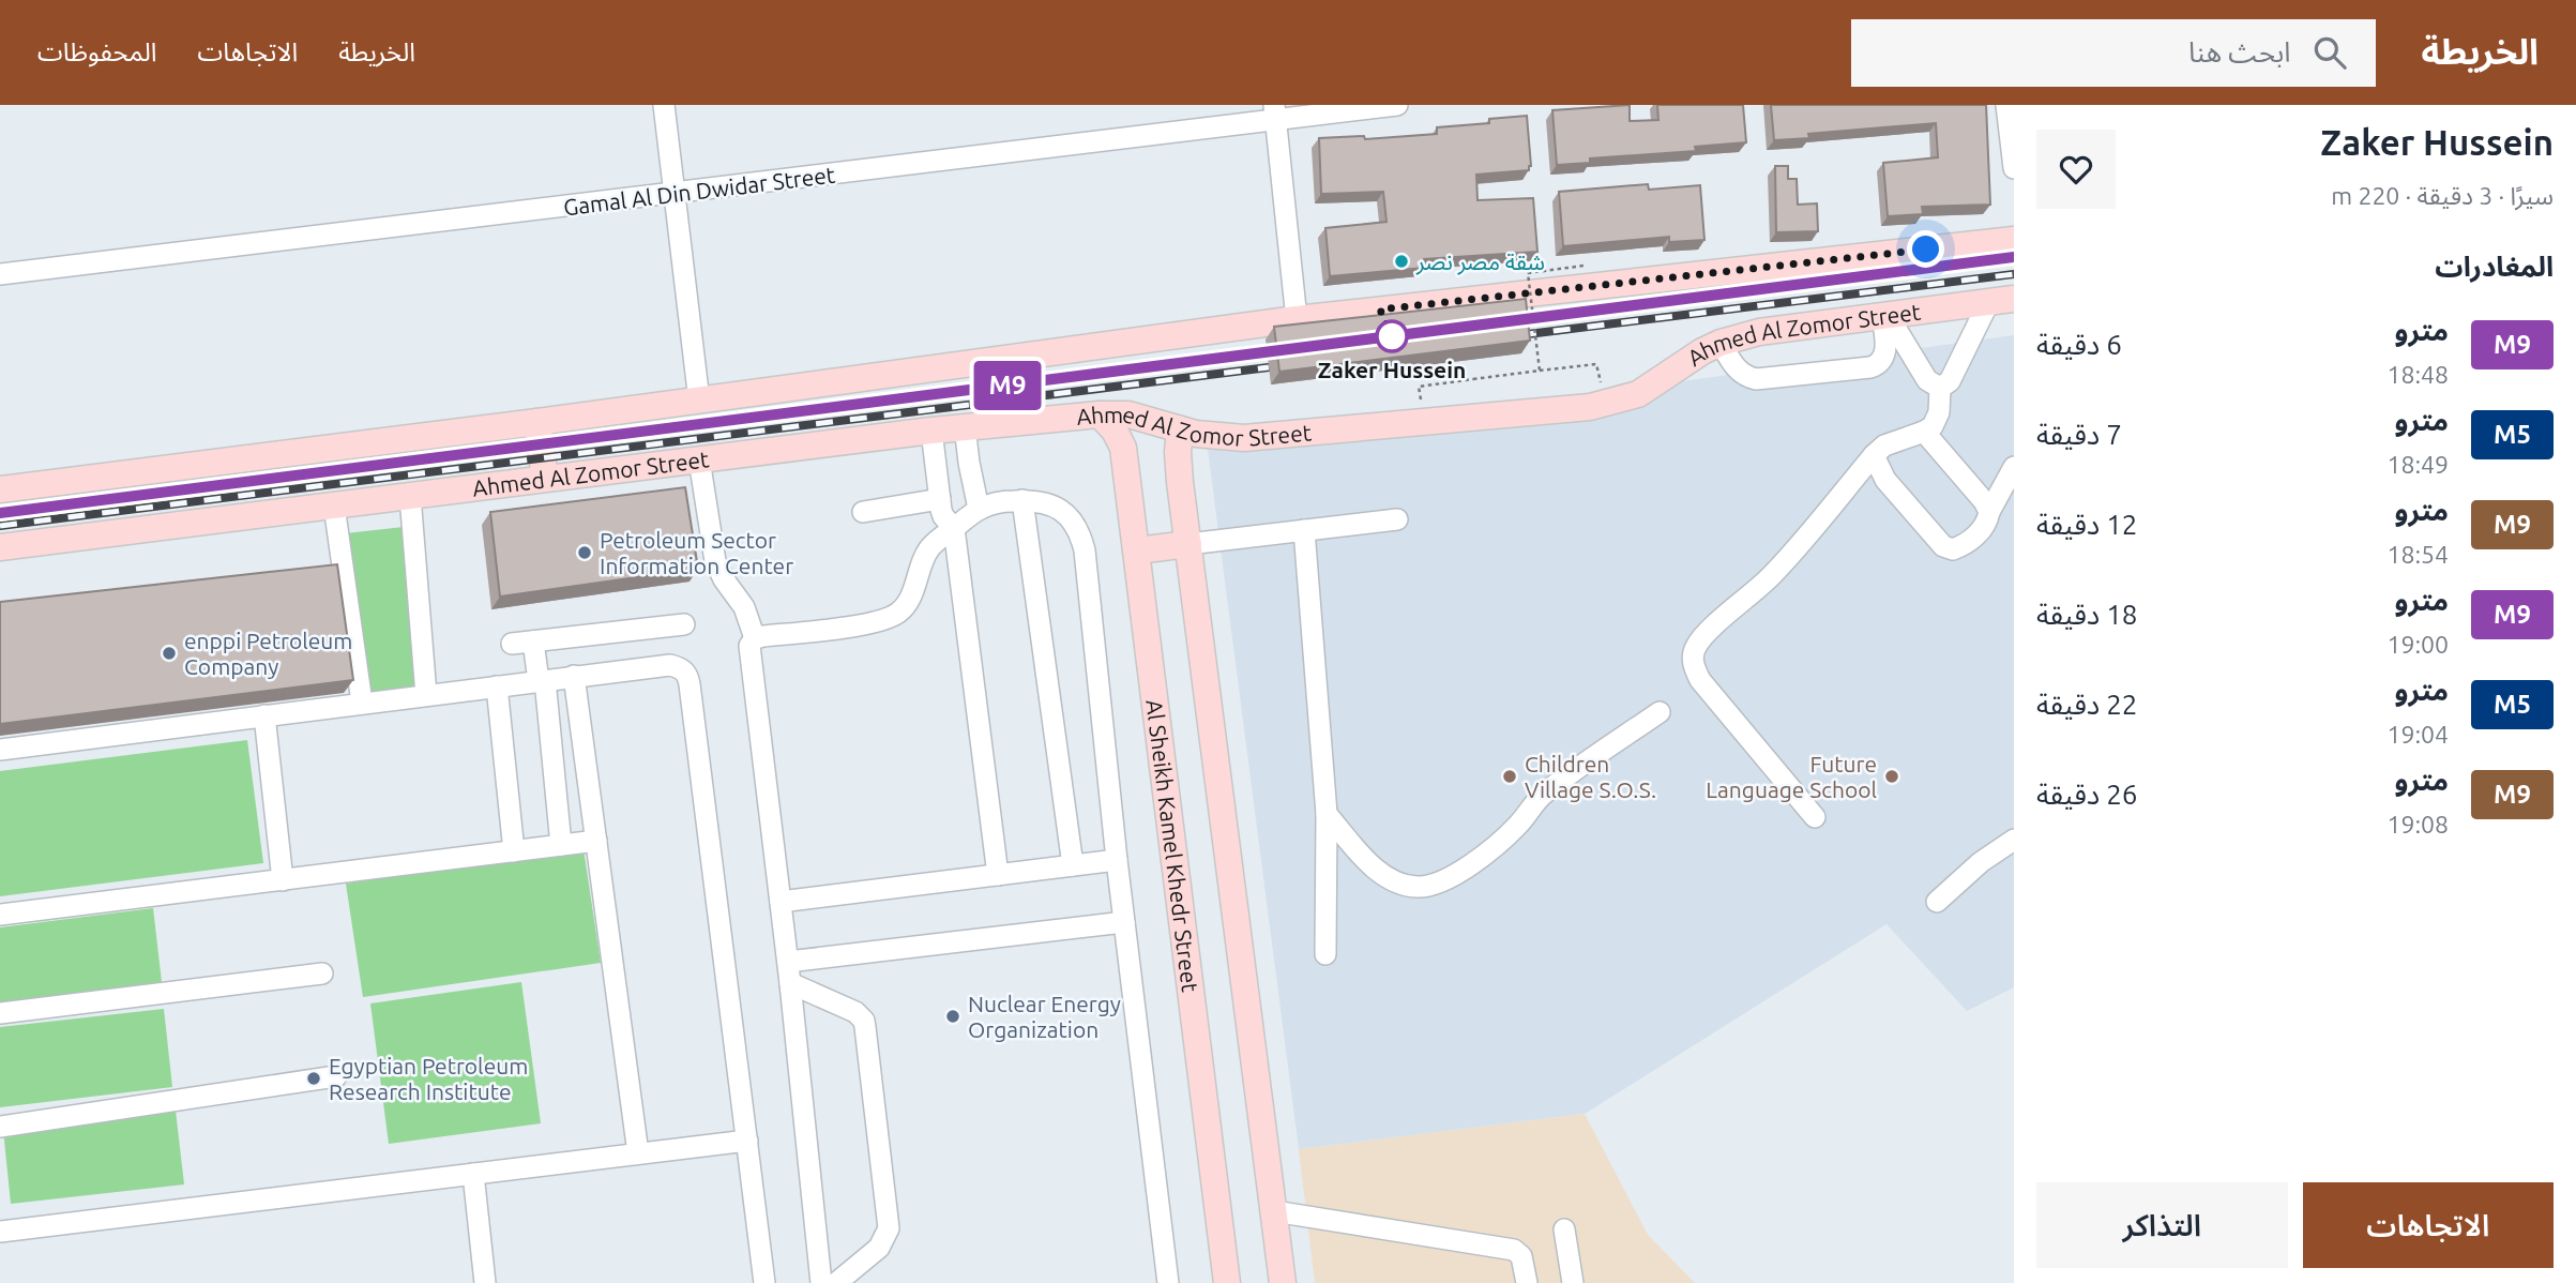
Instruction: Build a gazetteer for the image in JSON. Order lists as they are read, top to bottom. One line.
{"streets":{"main road":["Ahmed Al Zomor Street","Al Sheikh Kamel Khedr Street"],"street":["Gamal Al Din Dwidar Street"]},"crossings":[["Ahmed Al Zomor Street","Al Sheikh Kamel Khedr Street"]],"places":["شقة مصر نصر","Zaker Hussein","Petroleum Sector Information Center","enppi Petroleum Company","Children Village S.O.S.","Future Language School","Nuclear Energy Organization","Egyptian Petroleum Research Institute"],"lines":["metro line M9"],"page":{"header":"الخريطة","search":"ابحث هنا","nav":["الخريطة","الاتجاهات","المحفوظات"],"heading":[["Zaker Hussein","سيرًا · 3 دقيقة · 220 m"],"المغادرات"],"on_map":"M9","list":[{"mark":"M9","name":"مترو","note":"18:48","value":"6 دقيقة"},{"mark":"M5","name":"مترو","note":"18:49","value":"7 دقيقة"},{"mark":"M9","name":"مترو","note":"18:54","value":"12 دقيقة"},{"mark":"M9","name":"مترو","note":"19:00","value":"18 دقيقة"},{"mark":"M5","name":"مترو","note":"19:04","value":"22 دقيقة"},{"mark":"M9","name":"مترو","note":"19:08","value":"26 دقيقة"}],"buttons":["الاتجاهات","التذاكر"]}}
